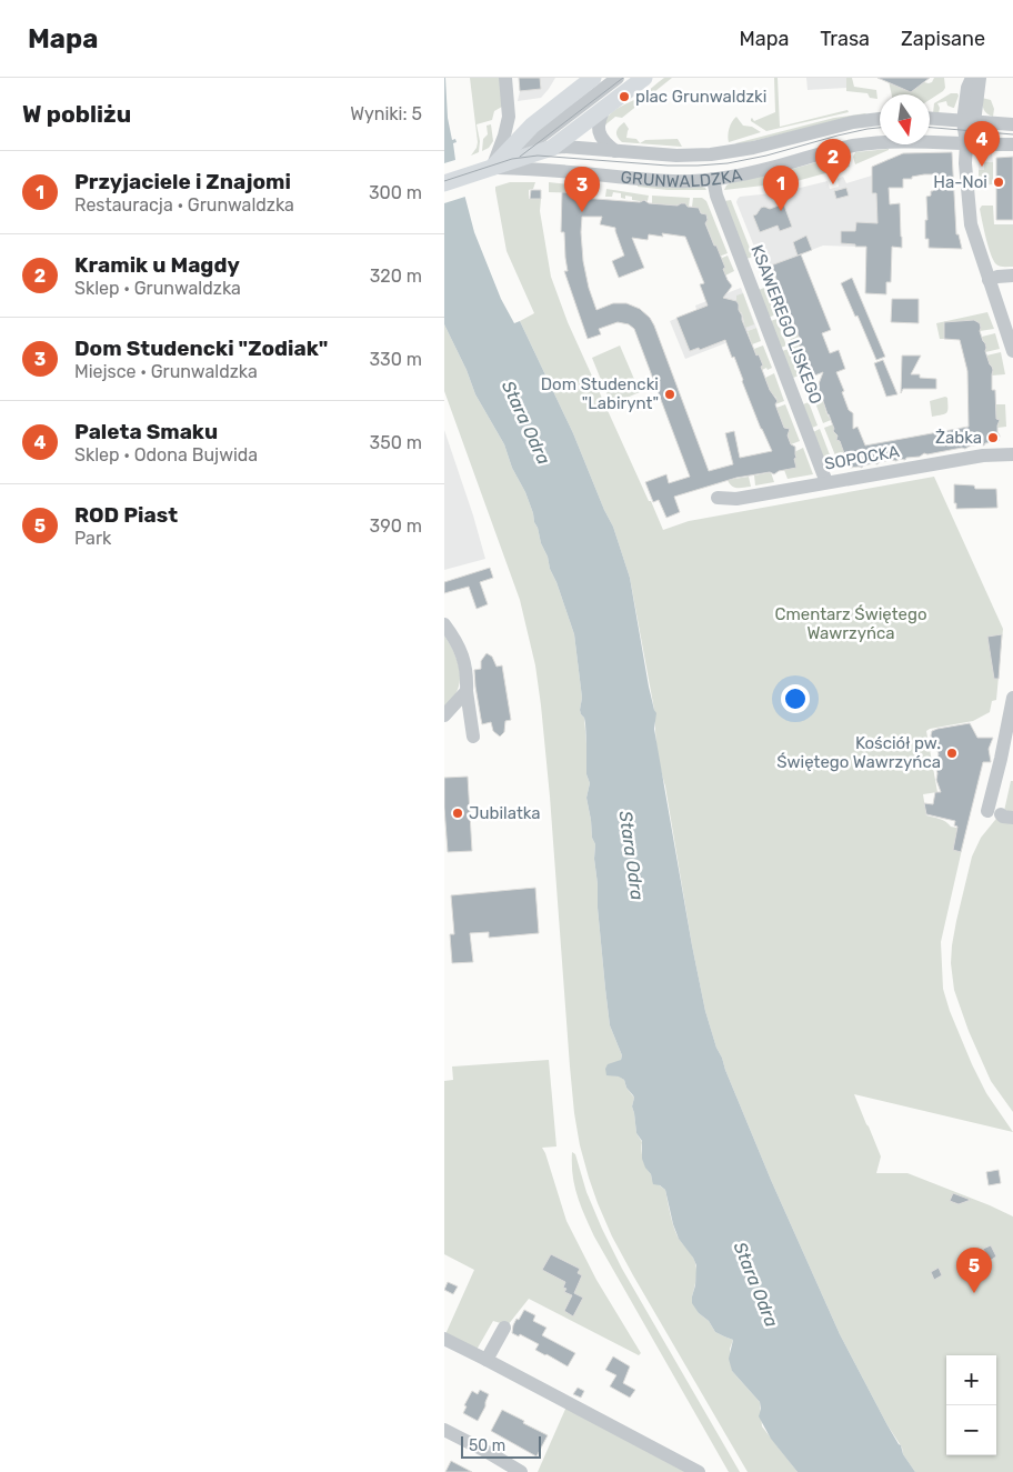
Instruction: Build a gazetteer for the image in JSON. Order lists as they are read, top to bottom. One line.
{"streets":{"main road":["GRUNWALDZKA"],"street":["KSAWEREGO LISKEGO","SOPOCKA"]},"crossings":[["GRUNWALDZKA","KSAWEREGO LISKEGO"],["KSAWEREGO LISKEGO","SOPOCKA"]],"water":["Stara Odra"],"parks":["Cmentarz Świętego Wawrzyńca"],"places":["plac Grunwaldzki","Ha-Noi","Dom Studencki \"Labirynt\"","Żabka","Kościół pw. Świętego Wawrzyńca","Jubilatka"],"scale_bar":"50 m","north":"bottom","page":{"header":"Mapa","nav":["Mapa","Trasa","Zapisane"],"heading":["W pobliżu","Wyniki: 5"],"pins":["4","2","1","3","5"],"list":[{"mark":"1","name":"Przyjaciele i Znajomi","note":"Restauracja · Grunwaldzka","value":"300 m"},{"mark":"2","name":"Kramik u Magdy","note":"Sklep · Grunwaldzka","value":"320 m"},{"mark":"3","name":"Dom Studencki \"Zodiak\"","note":"Miejsce · Grunwaldzka","value":"330 m"},{"mark":"4","name":"Paleta Smaku","note":"Sklep · Odona Bujwida","value":"350 m"},{"mark":"5","name":"ROD Piast","note":"Park","value":"390 m"}],"map_buttons":["+","−"],"scale":"50 m"}}
